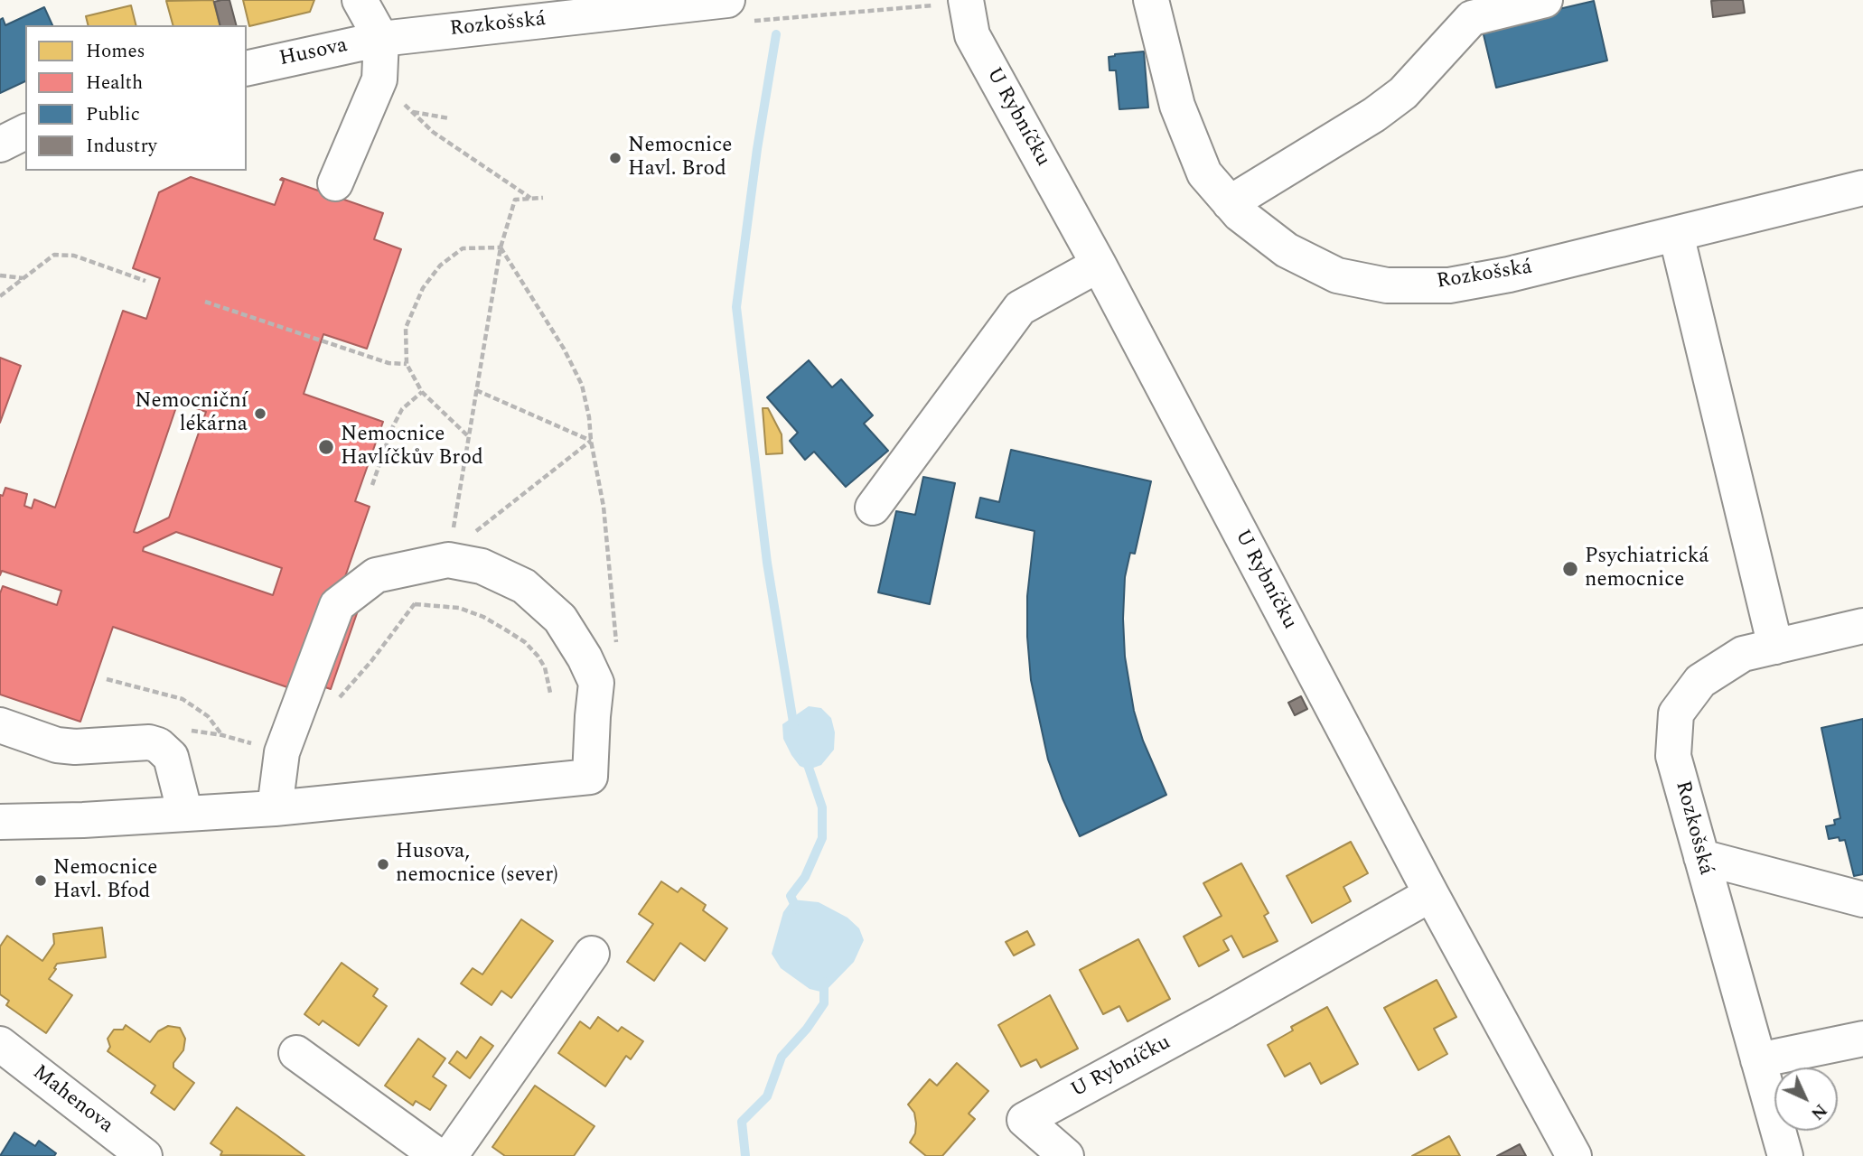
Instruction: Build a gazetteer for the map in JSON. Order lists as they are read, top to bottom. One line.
{"streets":{"street":["Rozkošská","Husova","U Rybníčku","Mahenova"]},"crossings":[["Rozkošská","Husova"]],"places":["Nemocnice Havl. Brod","Nemocniční lékárna","Nemocnice Havlíčkův Brod","Psychiatrická nemocnice","Husova, nemocnice (sever)","Nemocnice Havl. Bfod"],"legend":["Homes","Health","Public","Industry"],"north":"bottom right"}
